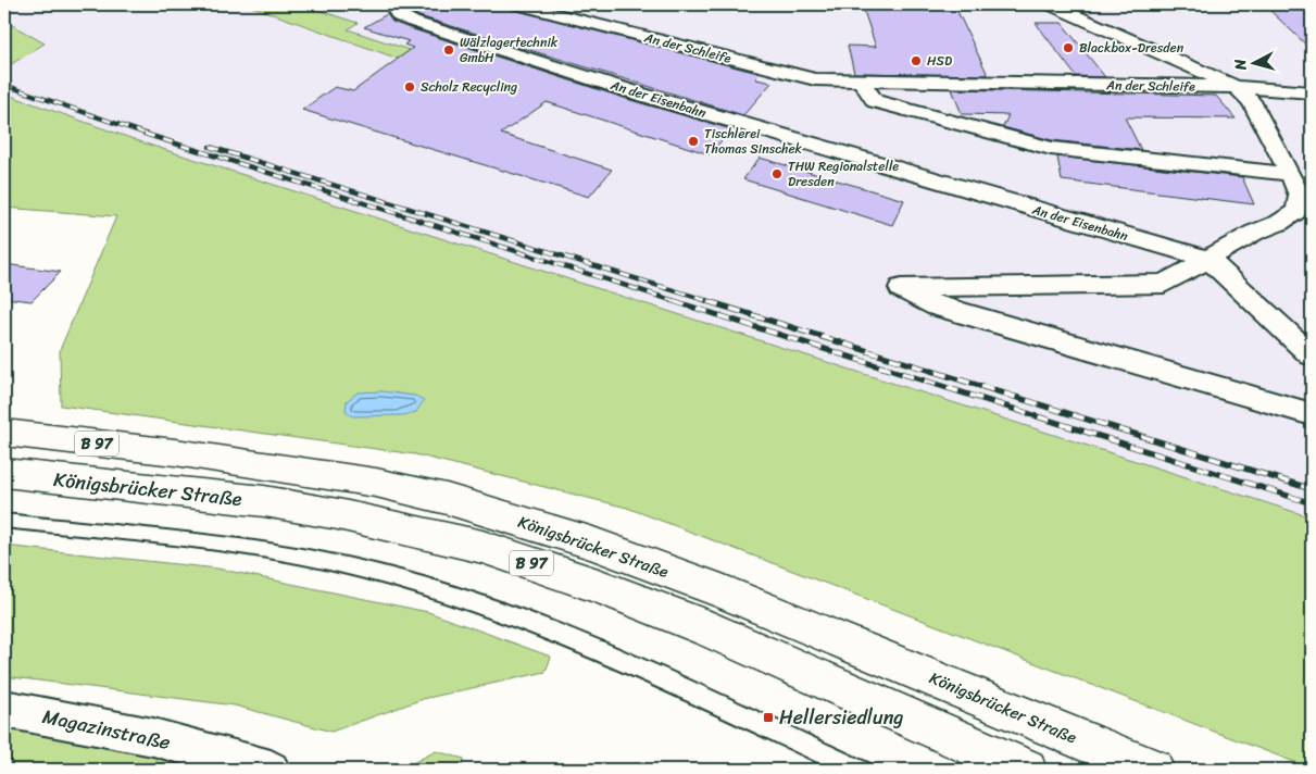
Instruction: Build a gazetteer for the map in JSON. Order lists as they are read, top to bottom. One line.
{"streets":{"main road":["B 97","Königsbrücker Straße"],"street":["An der Schleife","An der Eisenbahn","Magazinstraße"]},"places":{"other":["Blackbox-Dresden","Wälzlagertechnik GmbH","HSD","Scholz Recycling","Tischlerei Thomas Sinschek","THW Regionalstelle Dresden"],"transit":["Hellersiedlung"]},"north":"left"}
